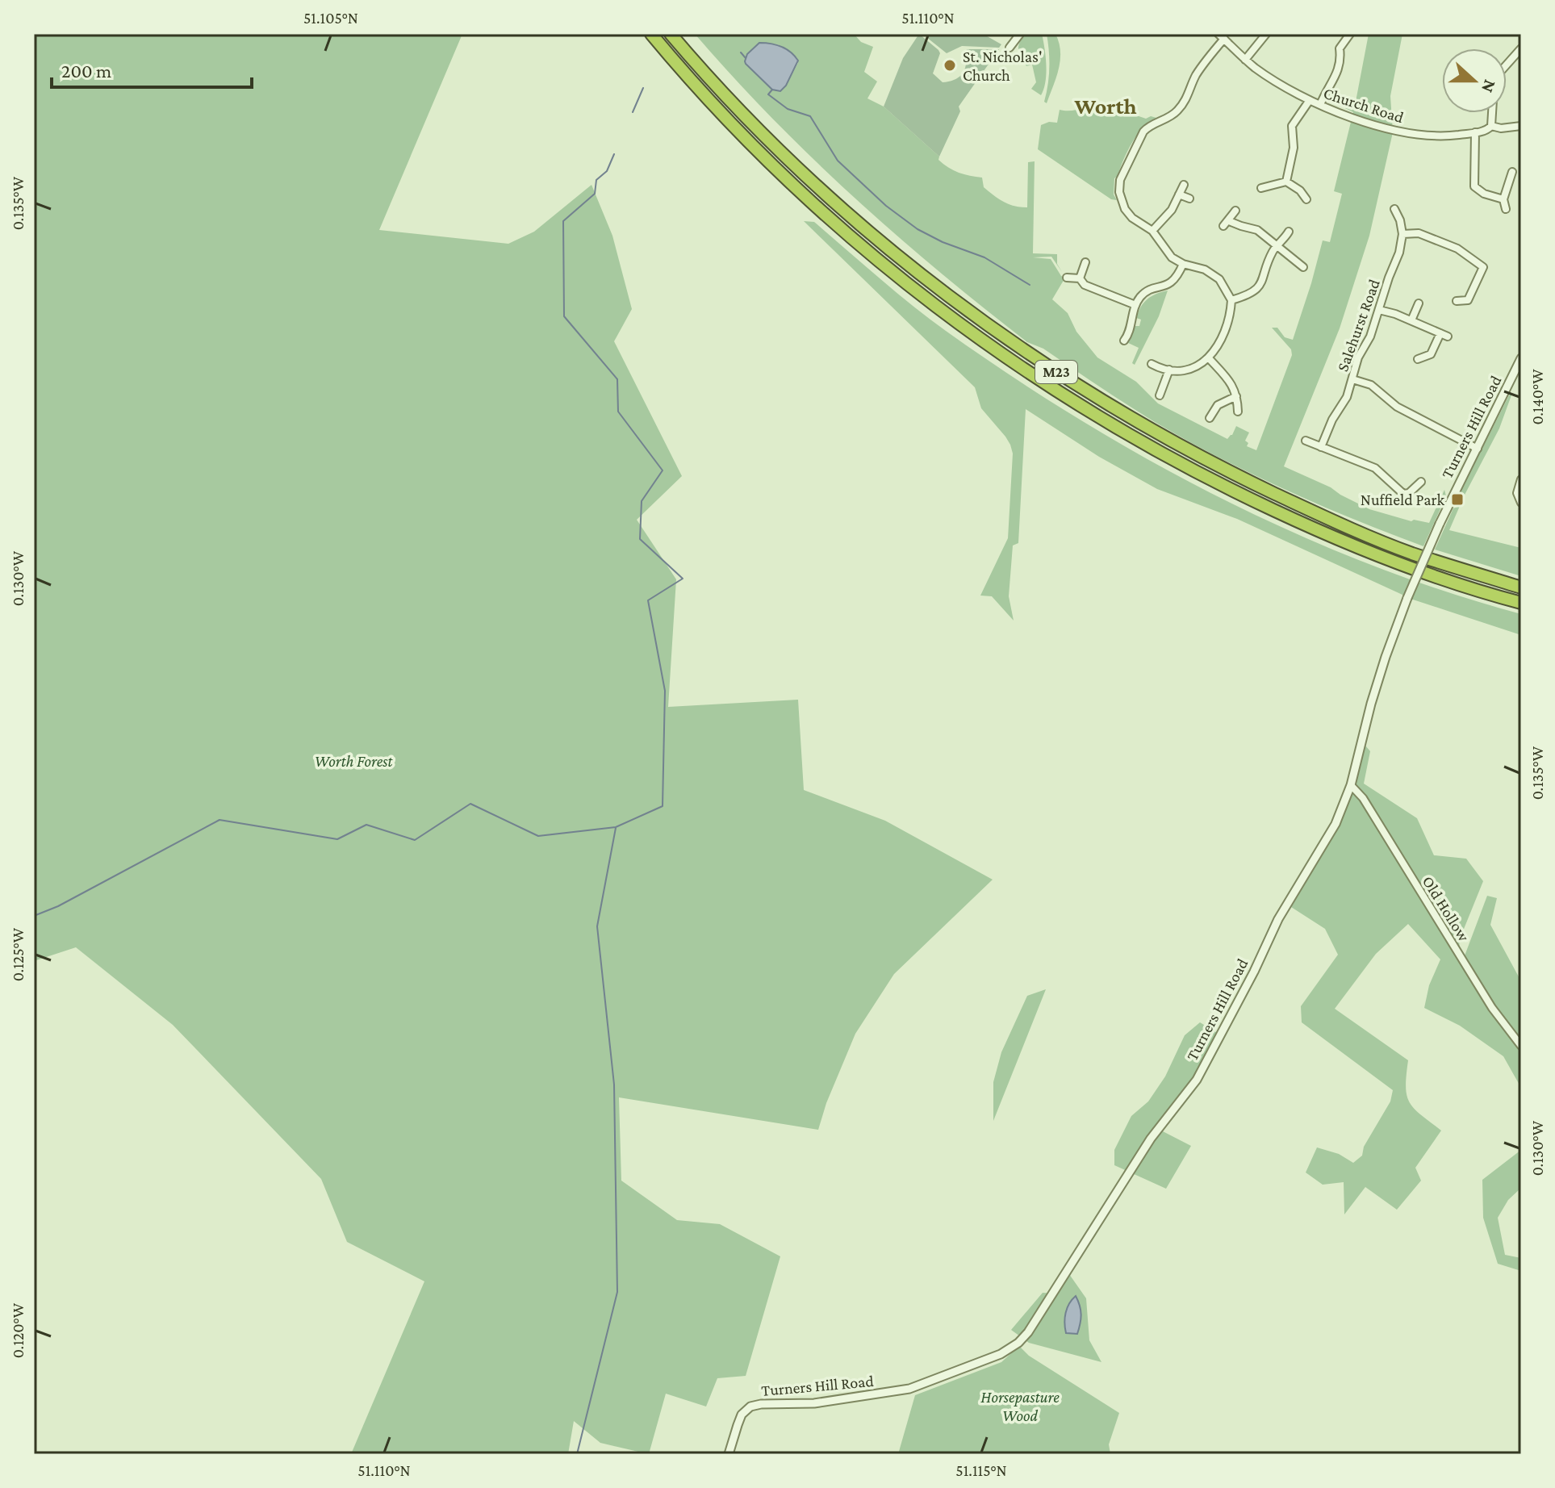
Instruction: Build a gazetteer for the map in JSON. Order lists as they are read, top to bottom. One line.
{"streets":{"highway":["M23"],"street":["Church Road","Salehurst Road","Turners Hill Road","Old Hollow"]},"crossings":[["Turners Hill Road","Old Hollow"]],"districts":["Worth"],"parks":["Worth Forest","Horsepasture Wood"],"places":{"other":["St. Nicholas' Church"],"transit":["Nuffield Park"]},"scale_bar":"200 m","north":"right","coordinates":["51.105°N","51.110°N","0.135°W","0.140°W","0.130°W","0.125°W","0.120°W","51.115°N"]}
